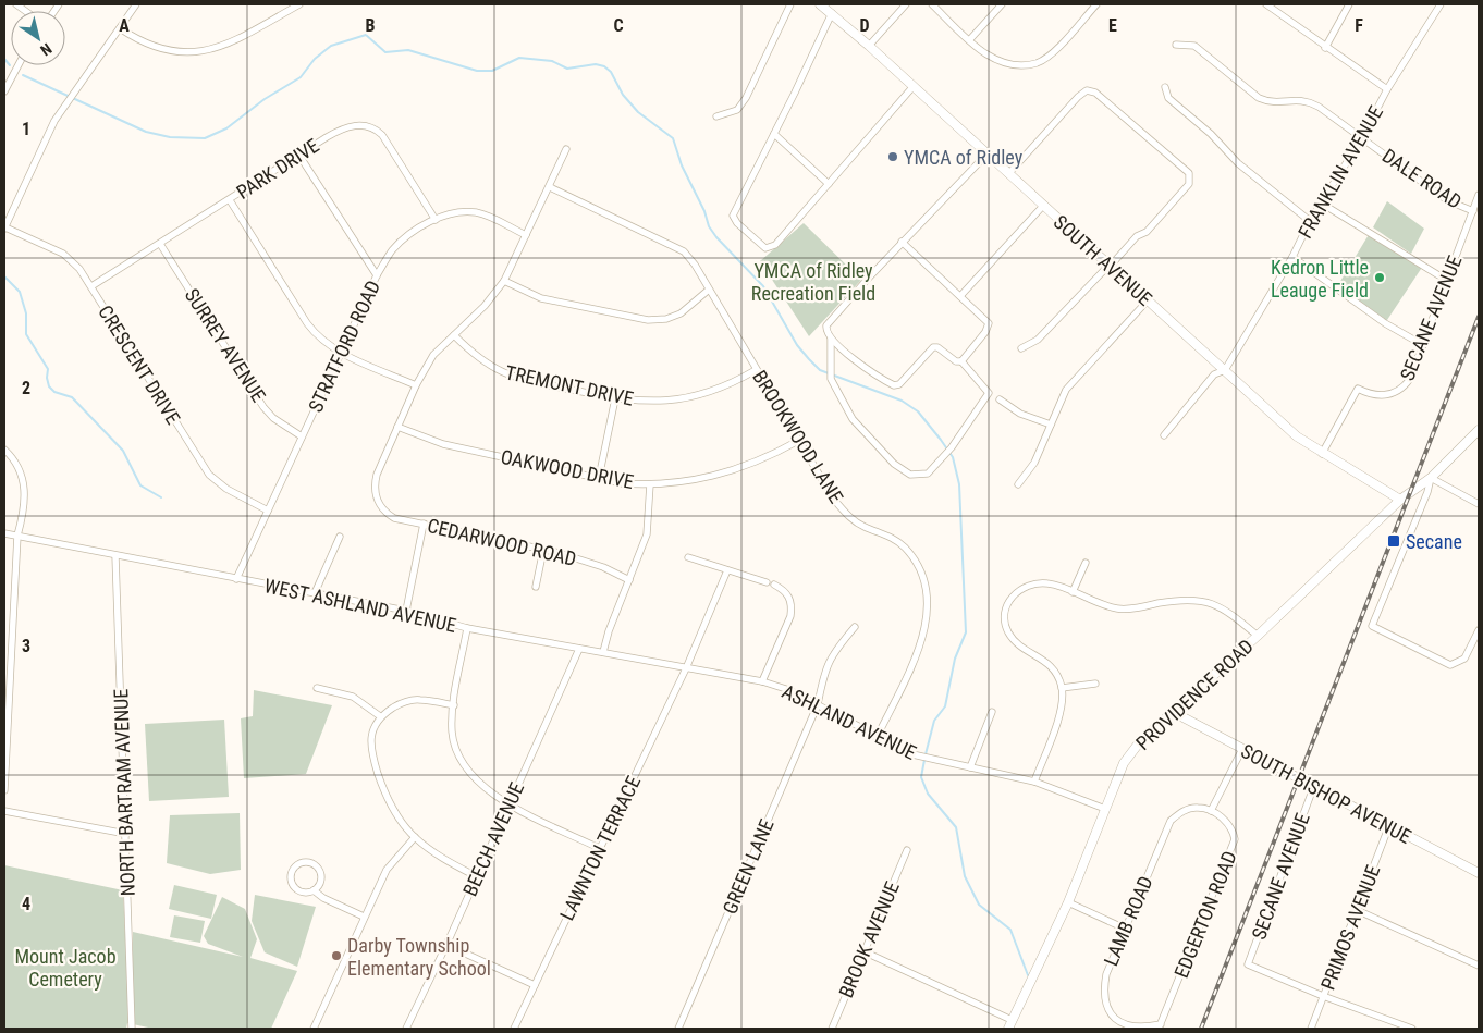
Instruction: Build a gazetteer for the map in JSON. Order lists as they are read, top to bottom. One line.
{"streets":{"street":["PARK DRIVE","FRANKLIN AVENUE","DALE ROAD","SOUTH AVENUE","SECANE AVENUE","SURREY AVENUE","STRATFORD ROAD","CRESCENT DRIVE","TREMONT DRIVE","BROOKWOOD LANE","OAKWOOD DRIVE","CEDARWOOD ROAD","WEST ASHLAND AVENUE","PROVIDENCE ROAD","ASHLAND AVENUE","NORTH BARTRAM AVENUE","SOUTH BISHOP AVENUE","BEECH AVENUE","LAWNTON TERRACE","GREEN LANE","EDGERTON ROAD","LAMB ROAD","PRIMOS AVENUE","BROOK AVENUE"]},"crossings":[["PARK DRIVE","SURREY AVENUE"],["PARK DRIVE","STRATFORD ROAD"],["PARK DRIVE","CRESCENT DRIVE"],["FRANKLIN AVENUE","DALE ROAD"],["FRANKLIN AVENUE","SOUTH AVENUE"],["DALE ROAD","SECANE AVENUE"],["SOUTH AVENUE","SECANE AVENUE"],["SOUTH AVENUE","PROVIDENCE ROAD"],["SECANE AVENUE","SOUTH BISHOP AVENUE"],["SECANE AVENUE","PRIMOS AVENUE"],["SURREY AVENUE","STRATFORD ROAD"],["STRATFORD ROAD","CRESCENT DRIVE"],["STRATFORD ROAD","WEST ASHLAND AVENUE"],["TREMONT DRIVE","BROOKWOOD LANE"],["BROOKWOOD LANE","OAKWOOD DRIVE"],["BROOKWOOD LANE","ASHLAND AVENUE"],["OAKWOOD DRIVE","CEDARWOOD ROAD"],["WEST ASHLAND AVENUE","ASHLAND AVENUE"],["WEST ASHLAND AVENUE","NORTH BARTRAM AVENUE"],["WEST ASHLAND AVENUE","BEECH AVENUE"],["WEST ASHLAND AVENUE","LAWNTON TERRACE"],["PROVIDENCE ROAD","ASHLAND AVENUE"],["PROVIDENCE ROAD","SOUTH BISHOP AVENUE"],["ASHLAND AVENUE","GREEN LANE"],["SOUTH BISHOP AVENUE","PRIMOS AVENUE"],["EDGERTON ROAD","LAMB ROAD"]],"parks":["YMCA of Ridley Recreation Field","Mount Jacob Cemetery"],"places":{"other":["YMCA of Ridley","Kedron Little Leauge Field","Darby Township Elementary School"],"transit":["Secane"]},"north":"bottom right","grid":{"columns":["A","B","C","D","E","F"],"rows":["1","2","3","4"]}}
